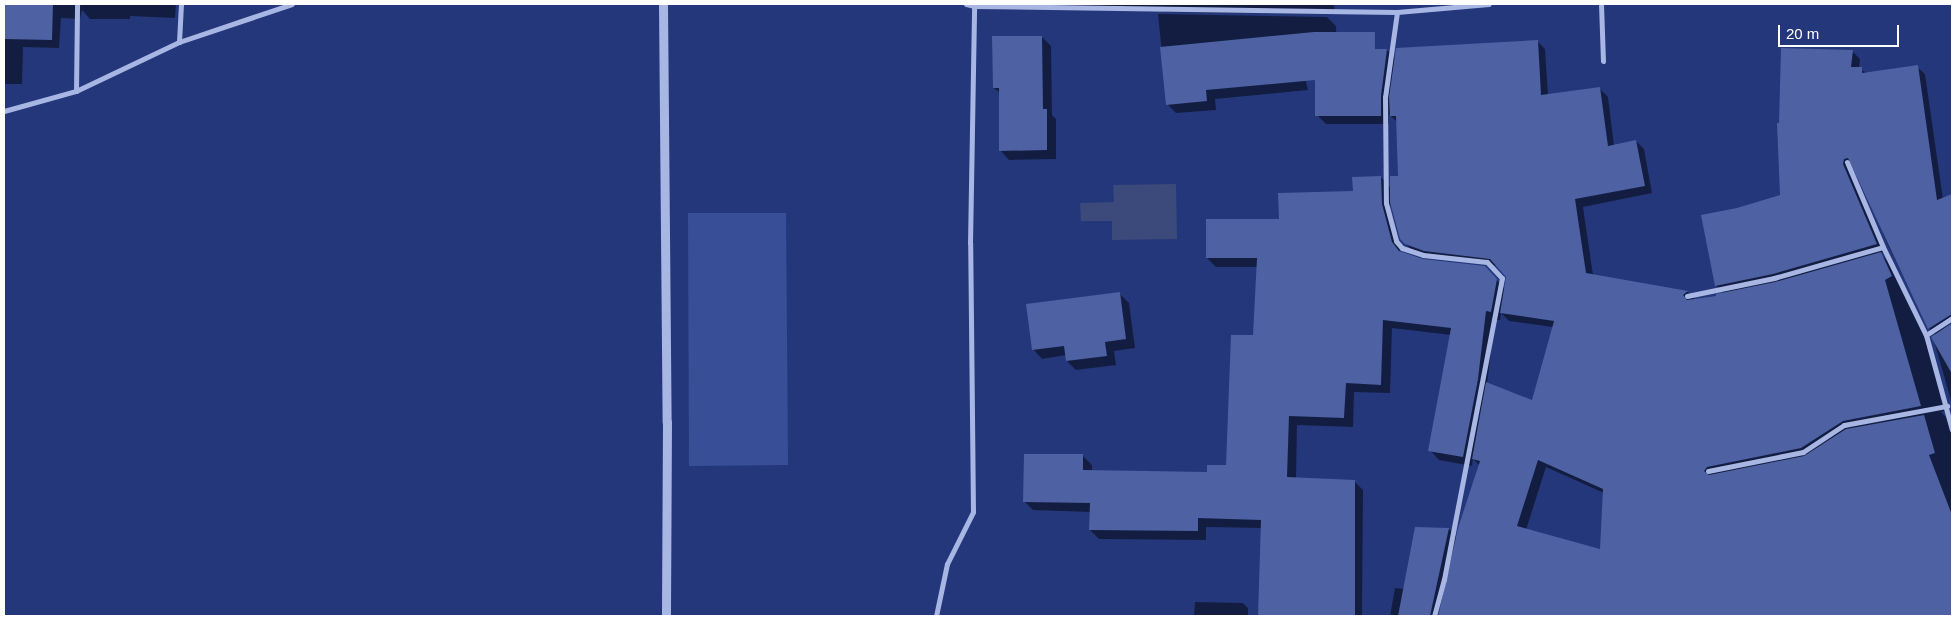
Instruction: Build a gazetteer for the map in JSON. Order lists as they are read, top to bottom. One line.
{"scale_bar":"20 m"}
